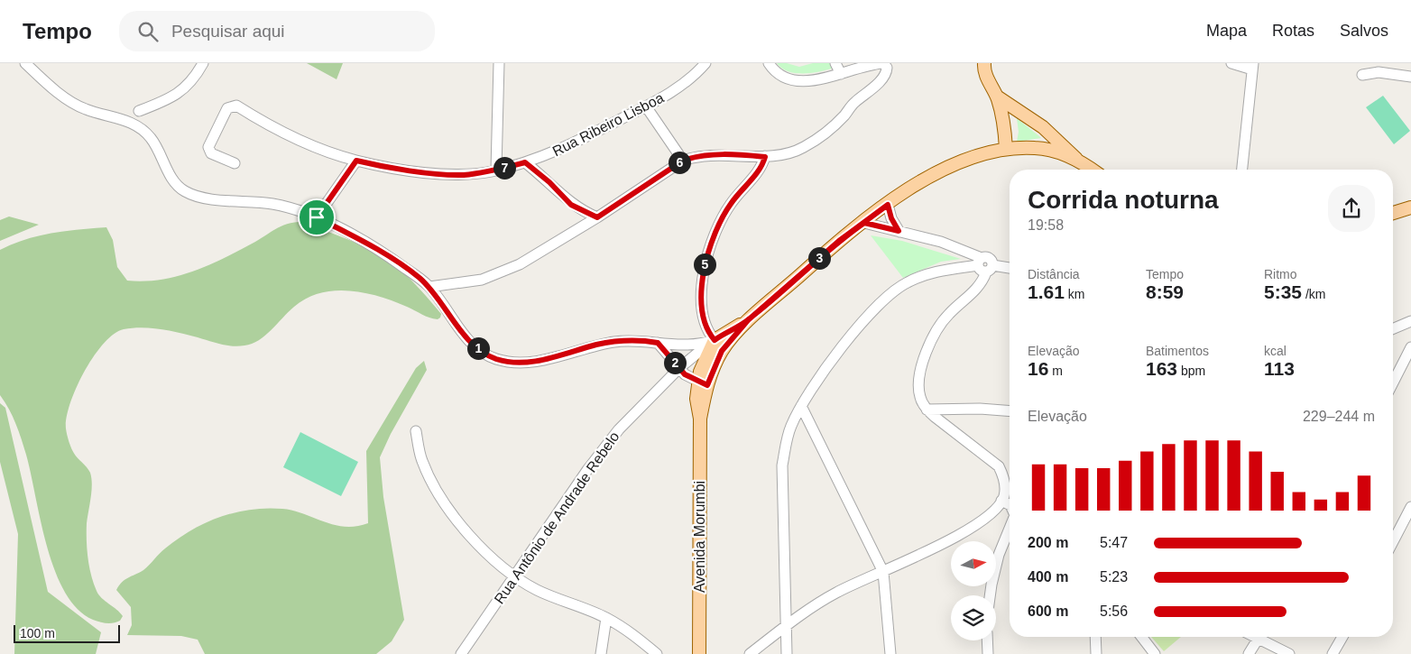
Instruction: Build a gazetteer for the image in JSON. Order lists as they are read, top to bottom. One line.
{"streets":{"main road":["Avenida Morumbi"],"street":["Rua Ribeiro Lisboa","Rua Antônio de Andrade Rebelo"]},"crossings":[["Rua Antônio de Andrade Rebelo","Avenida Morumbi"]],"scale_bar":"100 m","north":"right","page":{"header":"Tempo","search":"Pesquisar aqui","nav":["Mapa","Rotas","Salvos"],"pins":["6","7","3","5","1","2"],"heading":["Corrida noturna","19:58"],"stats":[["Distância","1.61 km"],["Tempo","8:59"],["Ritmo","5:35 /km"],["Elevação","16 m"],["Batimentos","163 bpm"],["kcal","113"]],"chart":["Elevação","229–244 m"],"list":[{"name":"200 m","note":"5:47"},{"name":"400 m","note":"5:23"},{"name":"600 m","note":"5:56"}],"scale":"100 m"}}
